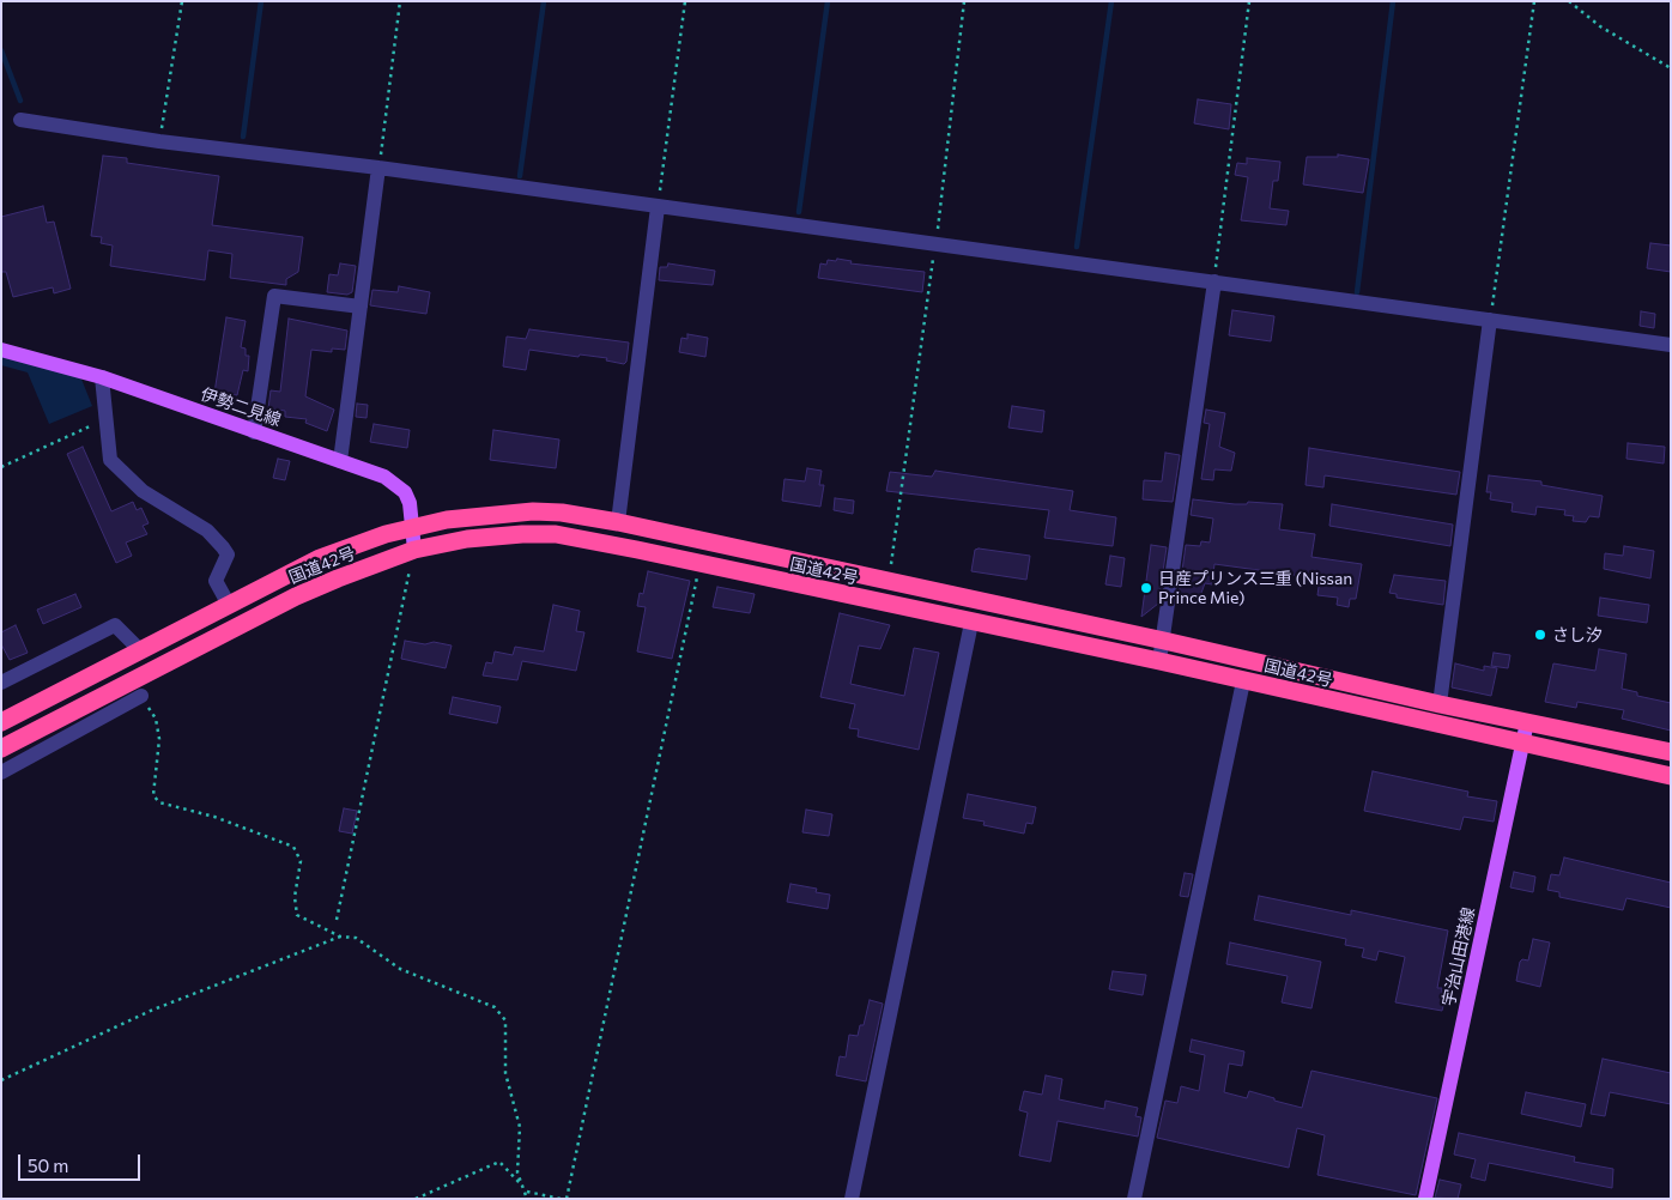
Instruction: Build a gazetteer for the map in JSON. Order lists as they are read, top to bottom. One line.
{"streets":{"highway":["国道42号"],"main road":["伊勢二見線","宇治山田港線"]},"crossings":[["伊勢二見線","国道42号"],["国道42号","宇治山田港線"]],"places":["日産プリンス三重 (Nissan Prince Mie)","さし汐"],"scale_bar":"50 m"}
